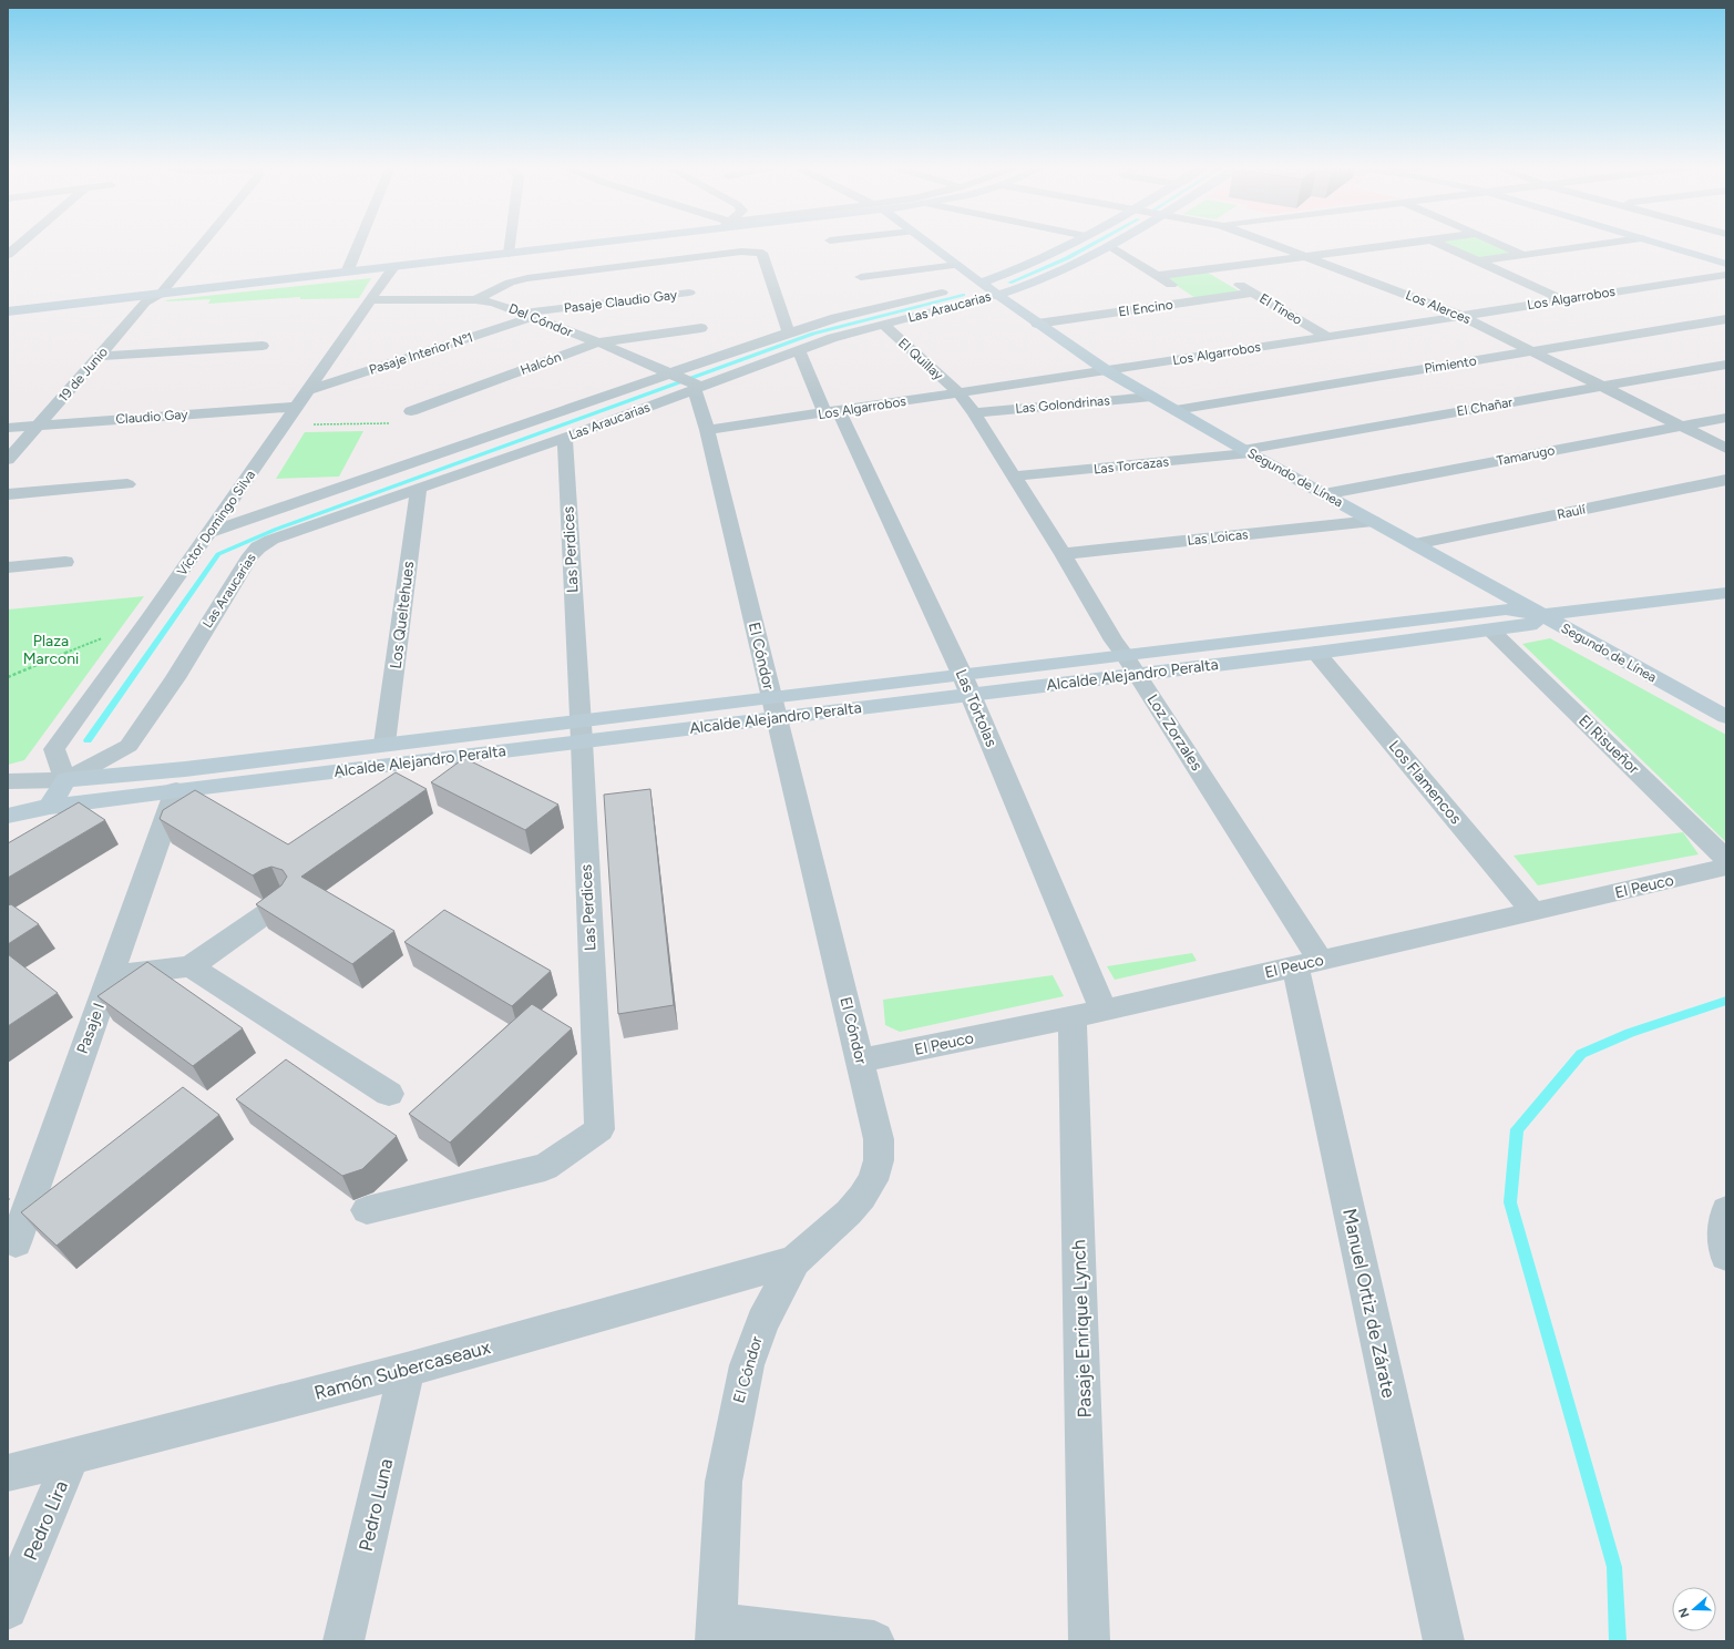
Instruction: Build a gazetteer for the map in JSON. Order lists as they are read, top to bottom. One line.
{"streets":{"street":["Los Algarrobos","Pasaje Claudio Gay","Las Araucarias","Los Alerces","El Encino","El Tineo","Del Cóndor","Pasaje Interior Nº1","El Quillay","Halcón","Pimiento","19 de Junio","Las Golondrinas","El Chañar","Claudio Gay","Tamarugo","Las Torcazas","Segundo de Línea","Raulí","Víctor Domingo Silva","Las Loicas","Las Perdices","Los Queltehues","El Cóndor","Alcalde Alejandro Peralta","Las Tórtolas","Loz Zorzales","El Risueñor","Los Flamencos","El Peuco","Pasaje I","Manuel Ortiz de Zárate","Pasaje Enrique Lynch","Ramón Subercaseaux","Pedro Luna","Pedro Lira"]},"crossings":[["Los Algarrobos","Los Alerces"],["Los Algarrobos","El Tineo"],["Los Algarrobos","El Quillay"],["Los Algarrobos","Segundo de Línea"],["Los Algarrobos","El Cóndor"],["Los Algarrobos","Las Tórtolas"],["Los Algarrobos","Loz Zorzales"],["Pasaje Claudio Gay","Del Cóndor"],["Pasaje Claudio Gay","Pasaje Interior Nº1"],["Las Araucarias","Del Cóndor"],["Las Araucarias","El Quillay"],["Las Araucarias","Segundo de Línea"],["Las Araucarias","Víctor Domingo Silva"],["Las Araucarias","Las Perdices"],["Las Araucarias","Los Queltehues"],["Las Araucarias","El Cóndor"],["Las Araucarias","Alcalde Alejandro Peralta"],["Las Araucarias","Las Tórtolas"],["Los Alerces","El Encino"],["Los Alerces","Pimiento"],["Los Alerces","El Chañar"],["Los Alerces","Tamarugo"],["El Encino","El Tineo"],["El Encino","Segundo de Línea"],["Del Cóndor","Pasaje Interior Nº1"],["Del Cóndor","Halcón"],["Del Cóndor","Víctor Domingo Silva"],["Del Cóndor","El Cóndor"],["Pasaje Interior Nº1","Víctor Domingo Silva"],["El Quillay","Loz Zorzales"],["Pimiento","Segundo de Línea"],["19 de Junio","Claudio Gay"],["Las Golondrinas","Segundo de Línea"],["Las Golondrinas","Loz Zorzales"],["El Chañar","Las Torcazas"],["El Chañar","Segundo de Línea"],["Claudio Gay","Víctor Domingo Silva"],["Tamarugo","Segundo de Línea"],["Las Torcazas","Segundo de Línea"],["Las Torcazas","Loz Zorzales"],["Segundo de Línea","Raulí"],["Segundo de Línea","Las Loicas"],["Segundo de Línea","Alcalde Alejandro Peralta"],["Víctor Domingo Silva","Alcalde Alejandro Peralta"],["Las Loicas","Loz Zorzales"],["Las Perdices","Alcalde Alejandro Peralta"],["Los Queltehues","Alcalde Alejandro Peralta"],["El Cóndor","Alcalde Alejandro Peralta"],["El Cóndor","El Peuco"],["El Cóndor","Ramón Subercaseaux"],["Alcalde Alejandro Peralta","Las Tórtolas"],["Alcalde Alejandro Peralta","Loz Zorzales"],["Alcalde Alejandro Peralta","El Risueñor"],["Alcalde Alejandro Peralta","Los Flamencos"],["Alcalde Alejandro Peralta","Pasaje I"],["Las Tórtolas","El Peuco"],["Las Tórtolas","Pasaje Enrique Lynch"],["Loz Zorzales","El Peuco"],["Loz Zorzales","Manuel Ortiz de Zárate"],["Los Flamencos","El Peuco"],["El Peuco","Manuel Ortiz de Zárate"],["El Peuco","Pasaje Enrique Lynch"],["Ramón Subercaseaux","Pedro Luna"],["Ramón Subercaseaux","Pedro Lira"]],"parks":["Plaza Marconi"],"north":"left"}
